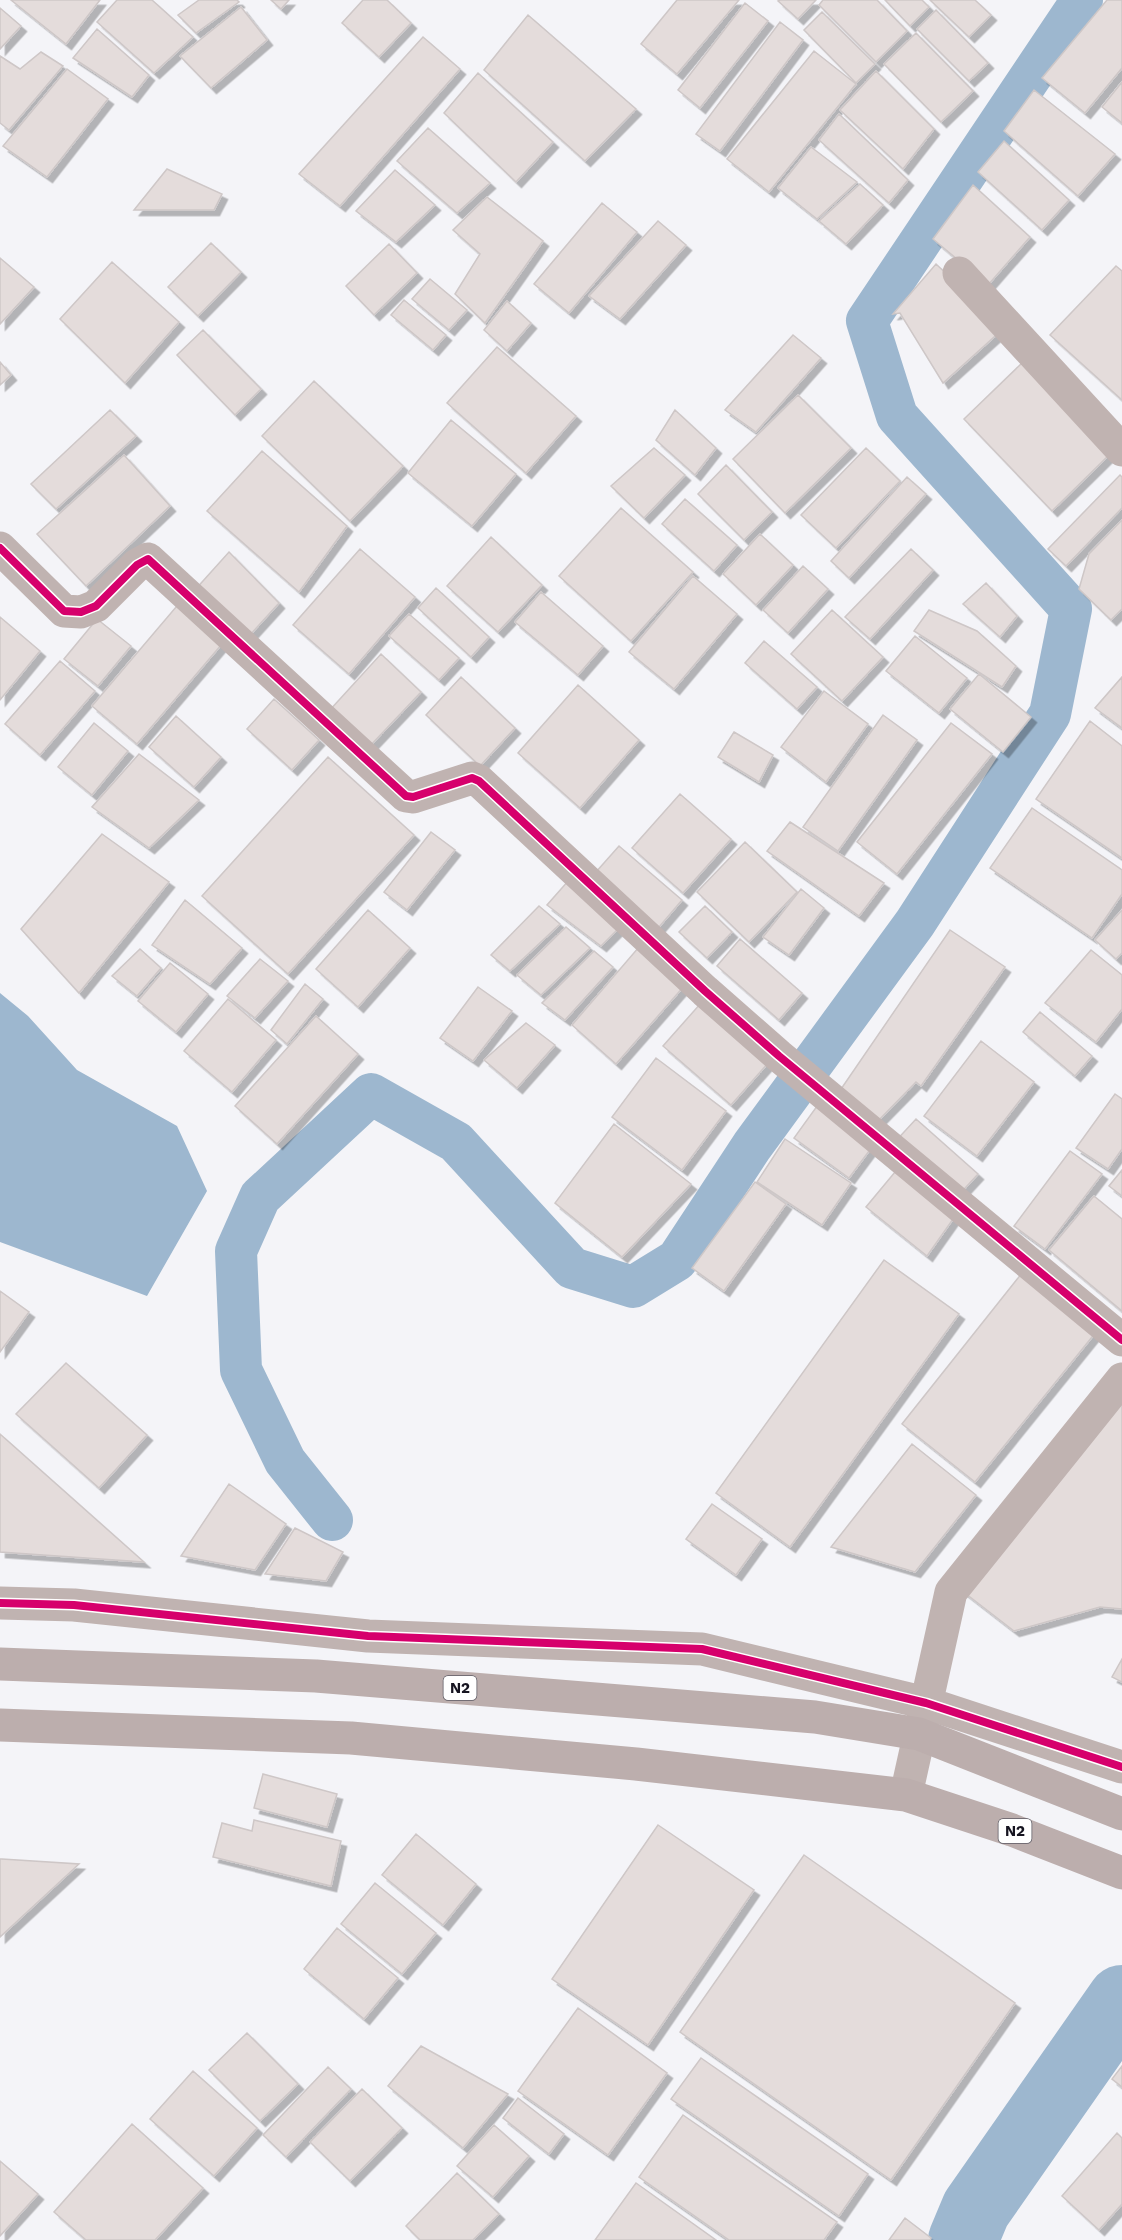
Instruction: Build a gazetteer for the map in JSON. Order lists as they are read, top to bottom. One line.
{"streets":{"highway":["N2"]}}
